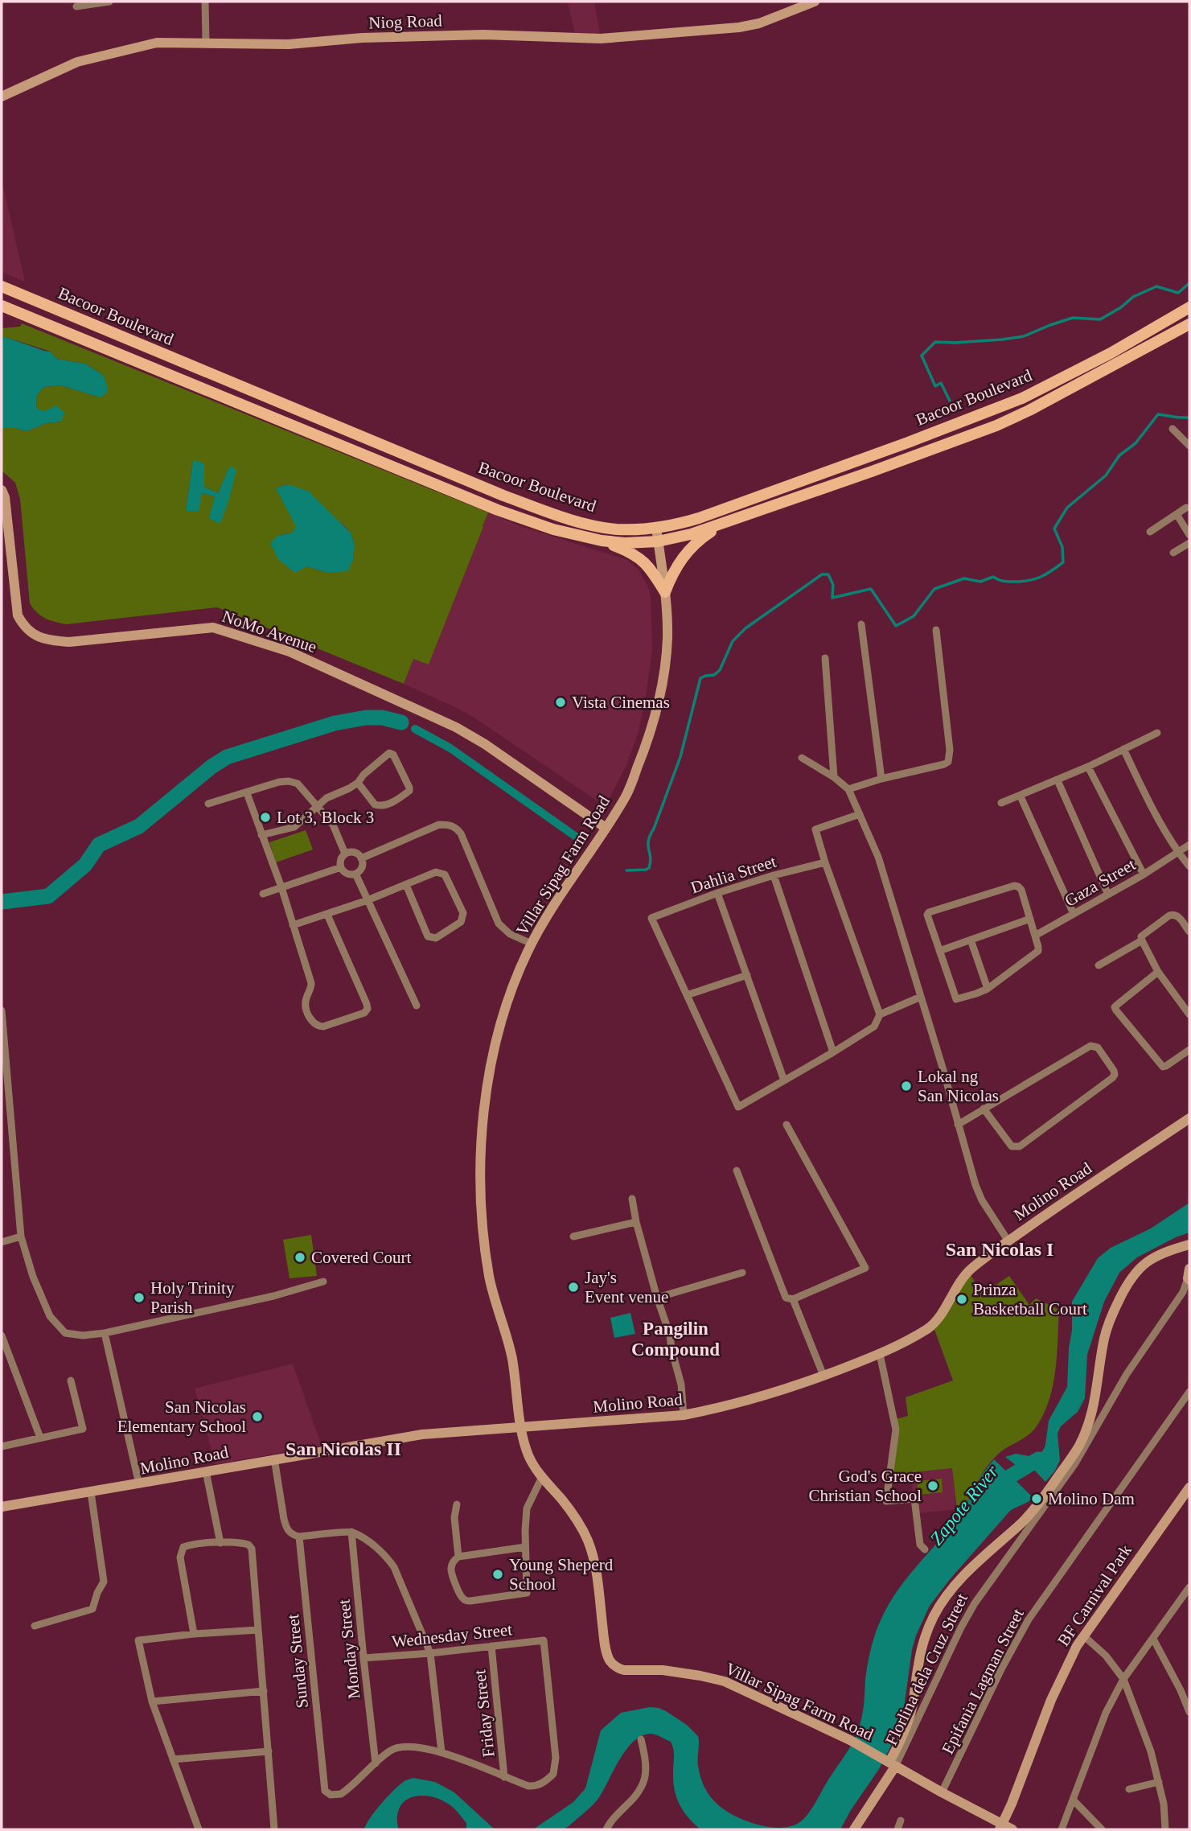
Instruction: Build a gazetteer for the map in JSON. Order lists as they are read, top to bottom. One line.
{"streets":{"main road":["Niog Road","Bacoor Boulevard","NoMo Avenue","Villar Sipag Farm Road","Molino Road","BF Carnival Park","Florlina dela Cruz Street"],"street":["Dahlia Street","Gaza Street","Wednesday Street","Monday Street","Sunday Street","Epifania Lagman Street","Friday Street"]},"crossings":[["Bacoor Boulevard","Villar Sipag Farm Road"],["NoMo Avenue","Villar Sipag Farm Road"],["Villar Sipag Farm Road","Molino Road"],["Villar Sipag Farm Road","BF Carnival Park"],["Villar Sipag Farm Road","Florlina dela Cruz Street"],["Villar Sipag Farm Road","Epifania Lagman Street"],["Wednesday Street","Monday Street"],["Wednesday Street","Friday Street"],["Monday Street","Sunday Street"]],"districts":["San Nicolas I","Pangilin Compound","San Nicolas II"],"water":["Zapote River"],"places":["Vista Cinemas","Lot 3, Block 3","Lokal ng San Nicolas","Covered Court","Jay's Event venue","Holy Trinity Parish","Prinza Basketball Court","San Nicolas Elementary School","God's Grace Christian School","Molino Dam","Young Sheperd School"]}
